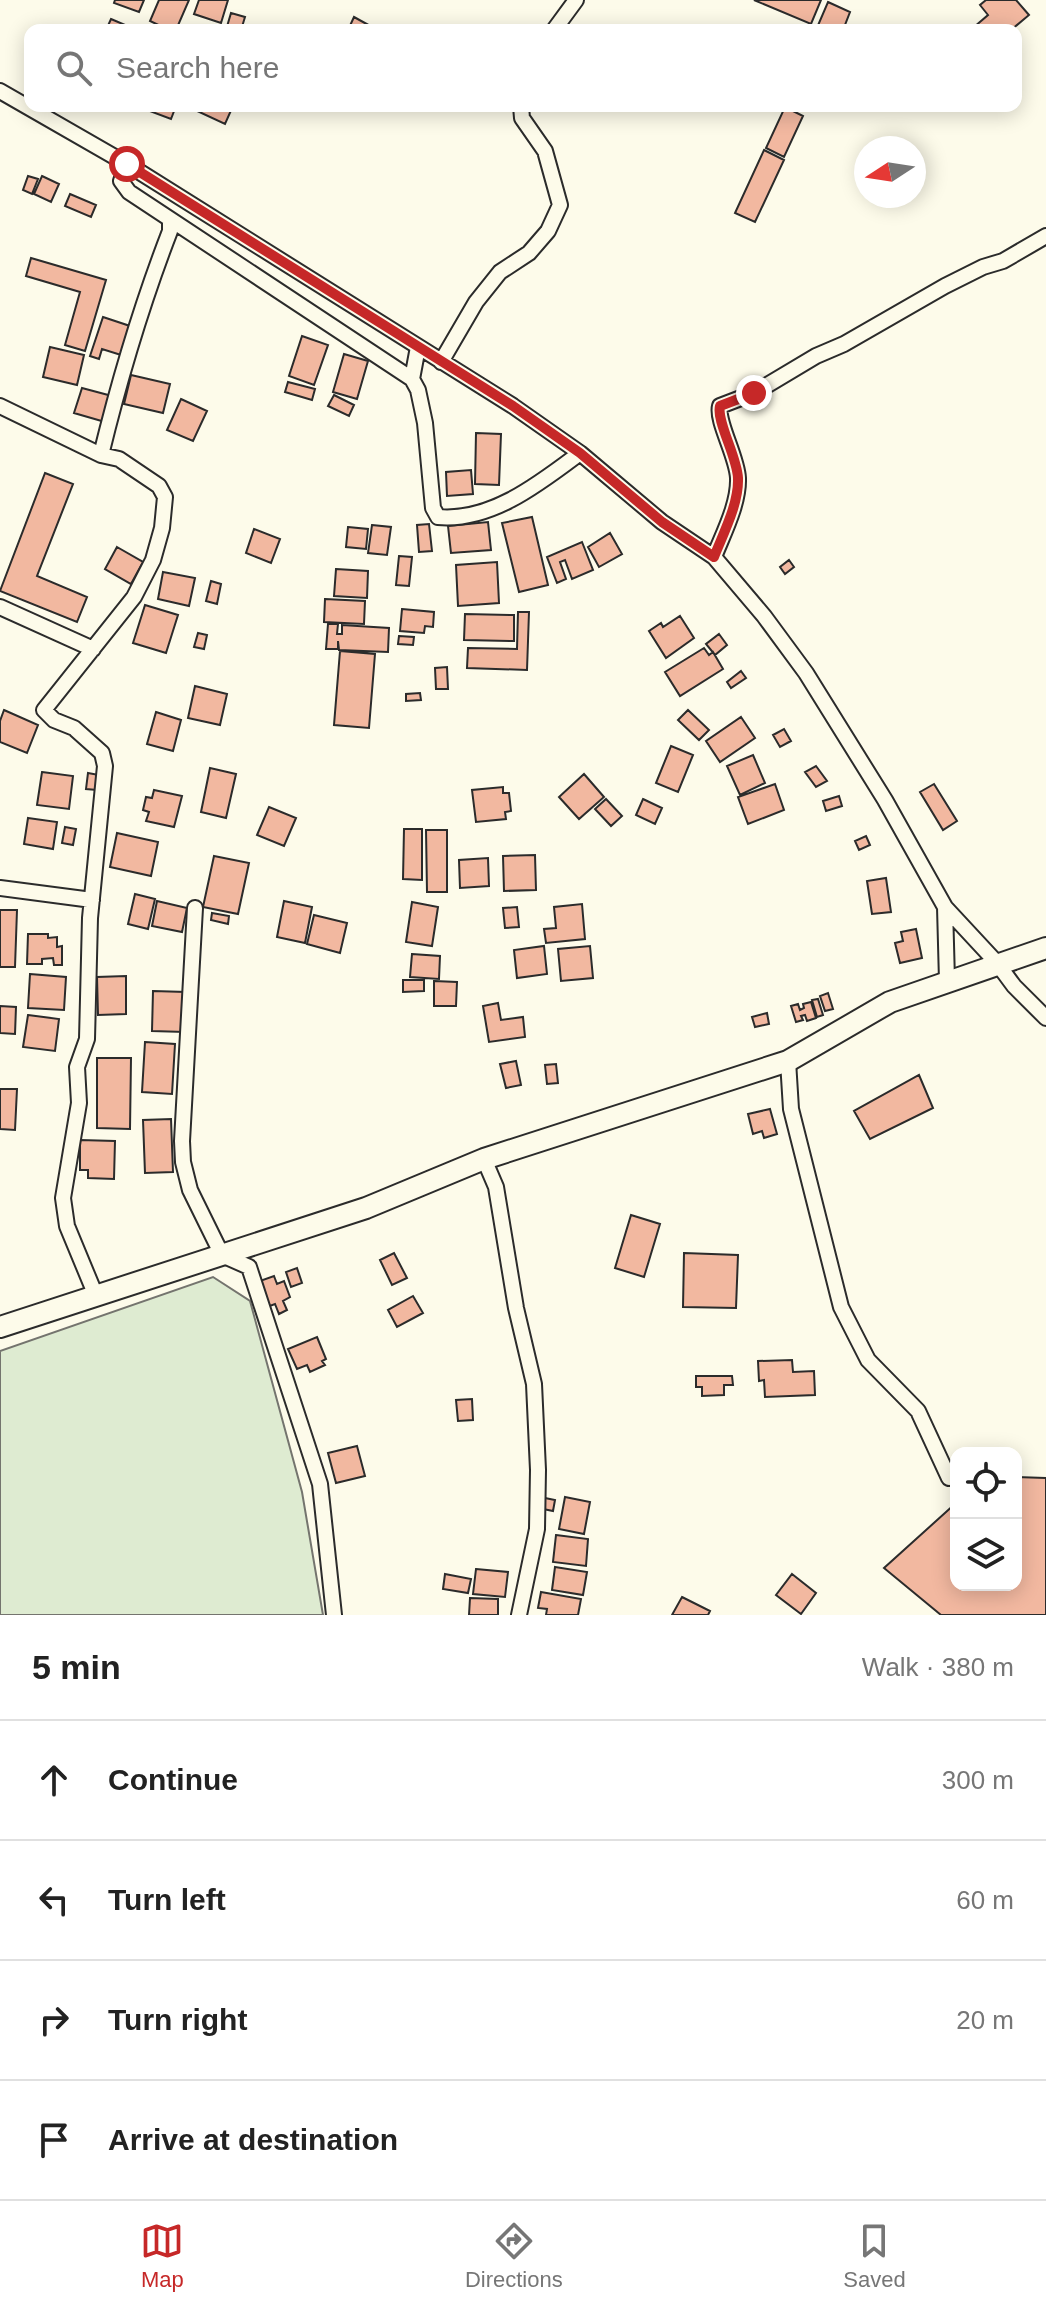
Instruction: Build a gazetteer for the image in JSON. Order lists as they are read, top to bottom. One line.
{"north":"left","page":{"search":"Search here","heading":["5 min","Walk · 380 m"],"list":[["Continue","300 m"],["Turn left","60 m"],["Turn right","20 m"],"Arrive at destination"],"nav":["Map","Directions","Saved"]}}
